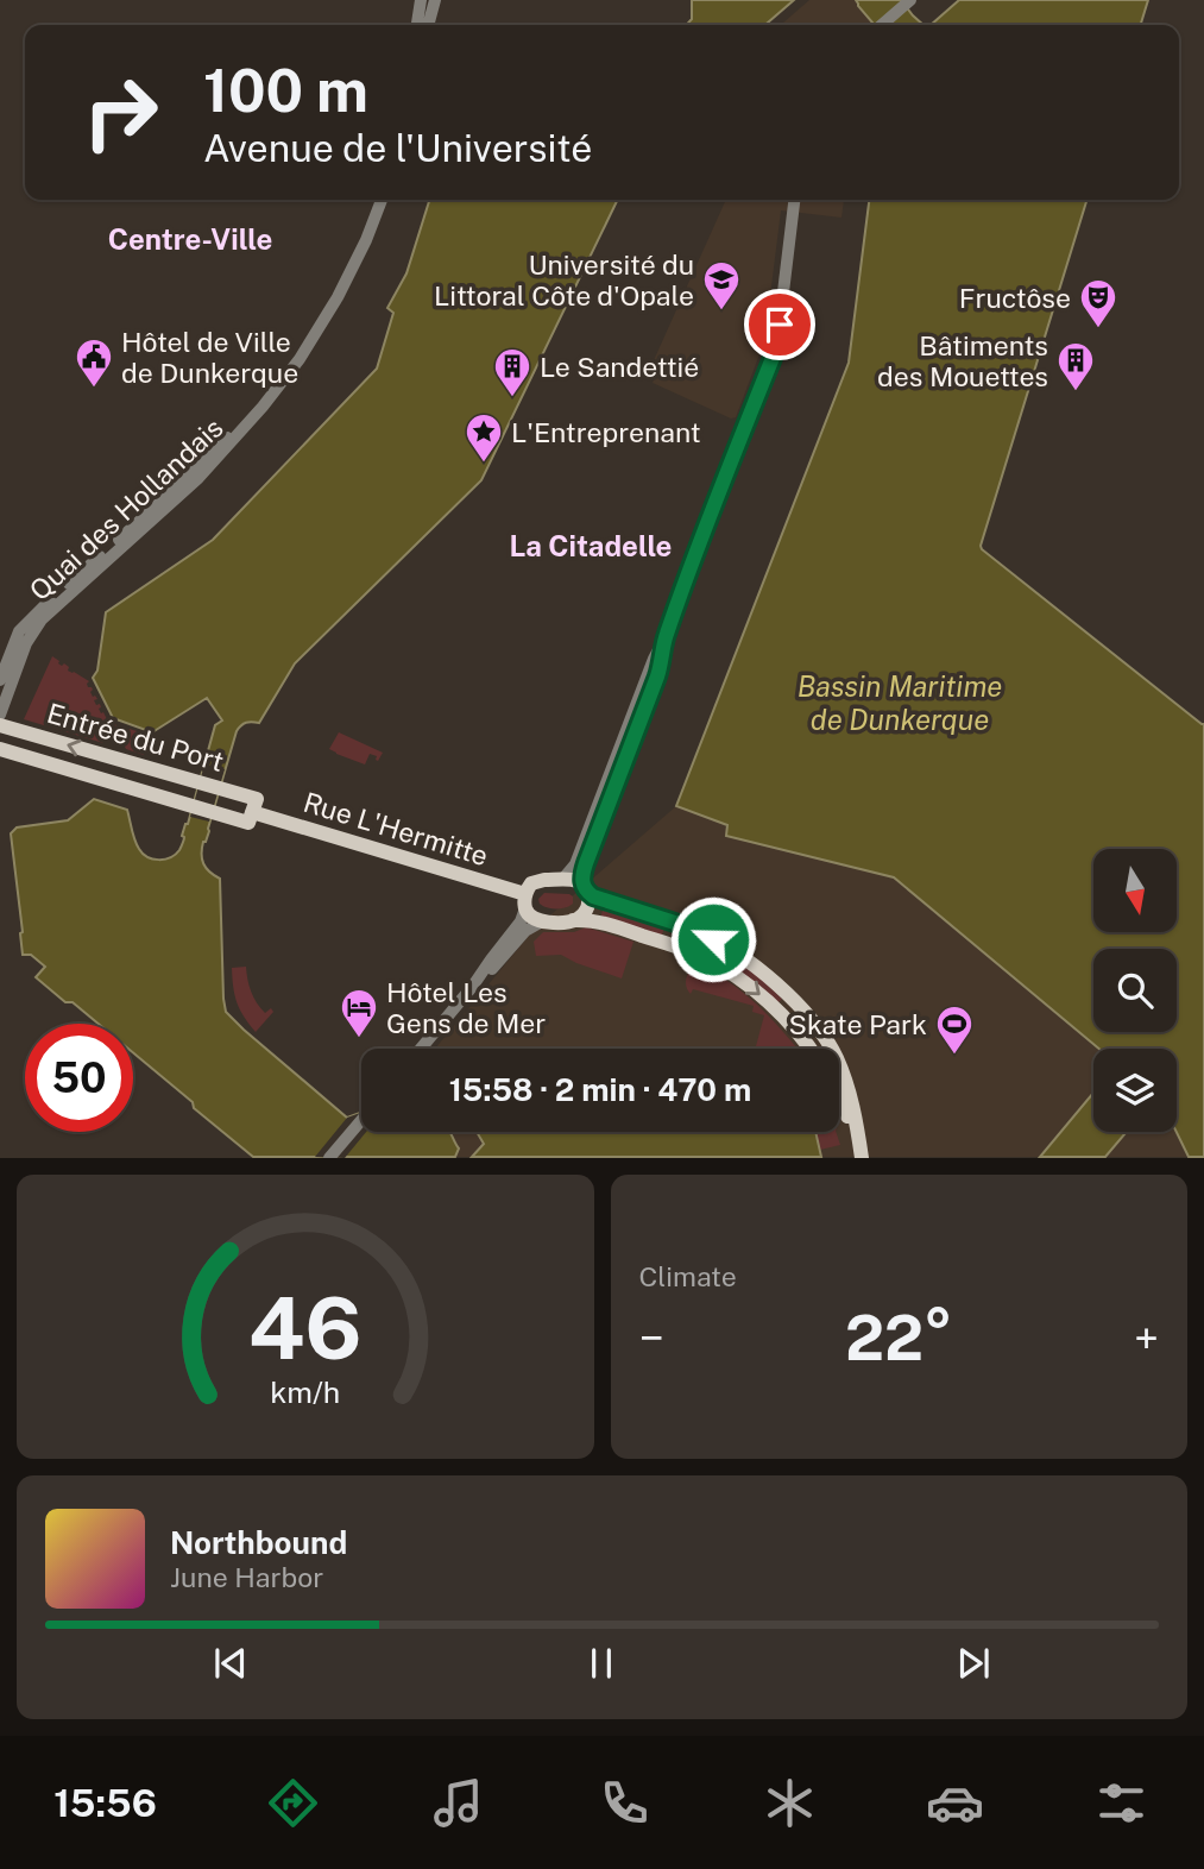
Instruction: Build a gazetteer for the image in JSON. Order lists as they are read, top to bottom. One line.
{"streets":{"main road":["Entrée du Port","Rue L'Hermitte"],"street":["Quai des Hollandais"]},"crossings":[["Entrée du Port","Rue L'Hermitte"]],"districts":["Centre-Ville","La Citadelle"],"water":["Bassin Maritime de Dunkerque"],"places":{"school or university":["Université du Littoral Côte d'Opale"],"theatre":["Fructôse"],"public building":["Hôtel de Ville de Dunkerque"],"building":["Bâtiments des Mouettes","Le Sandettié"],"place":["L'Entreprenant"],"hotel":["Hôtel Les Gens de Mer"],"sports":["Skate Park"]},"north":"bottom","page":{"turn":["100 m","Avenue de l'Université"],"limit":"50","trip":"15:58 · 2 min · 470 m","tile":"Climate","heat":["−","22°","+"],"song":["Northbound","June Harbor"],"tabs":"15:56","gauge":["46","km/h"]}}
